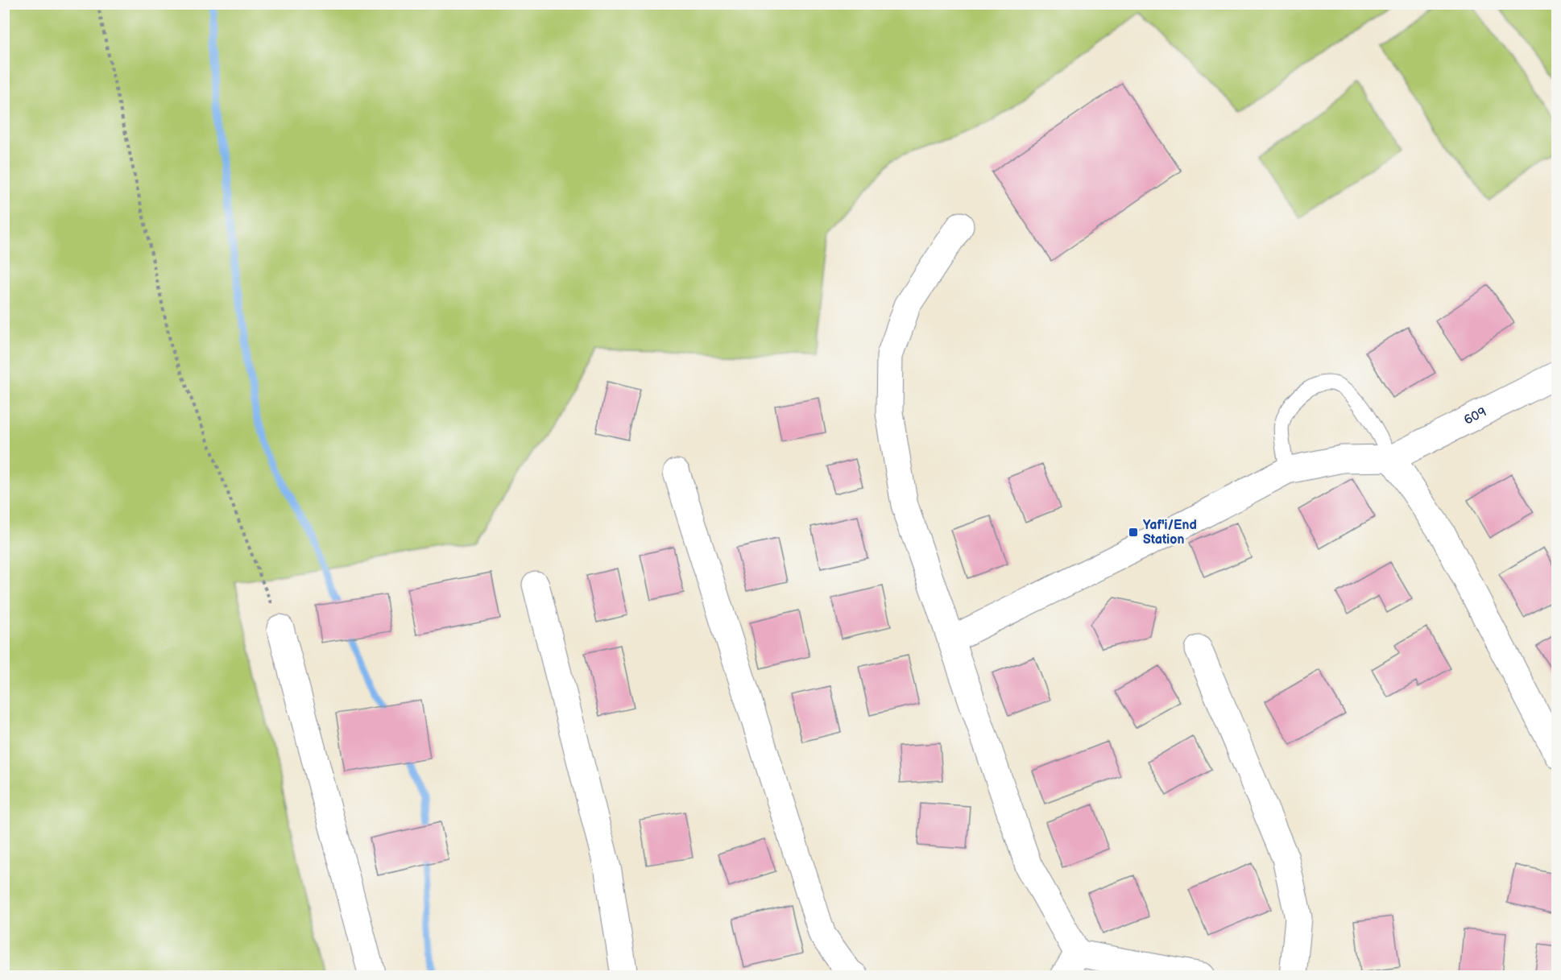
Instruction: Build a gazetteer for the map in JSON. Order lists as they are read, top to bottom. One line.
{"streets":{"street":["609"]},"places":{"transit":["Yaf'i/End Station"]}}
